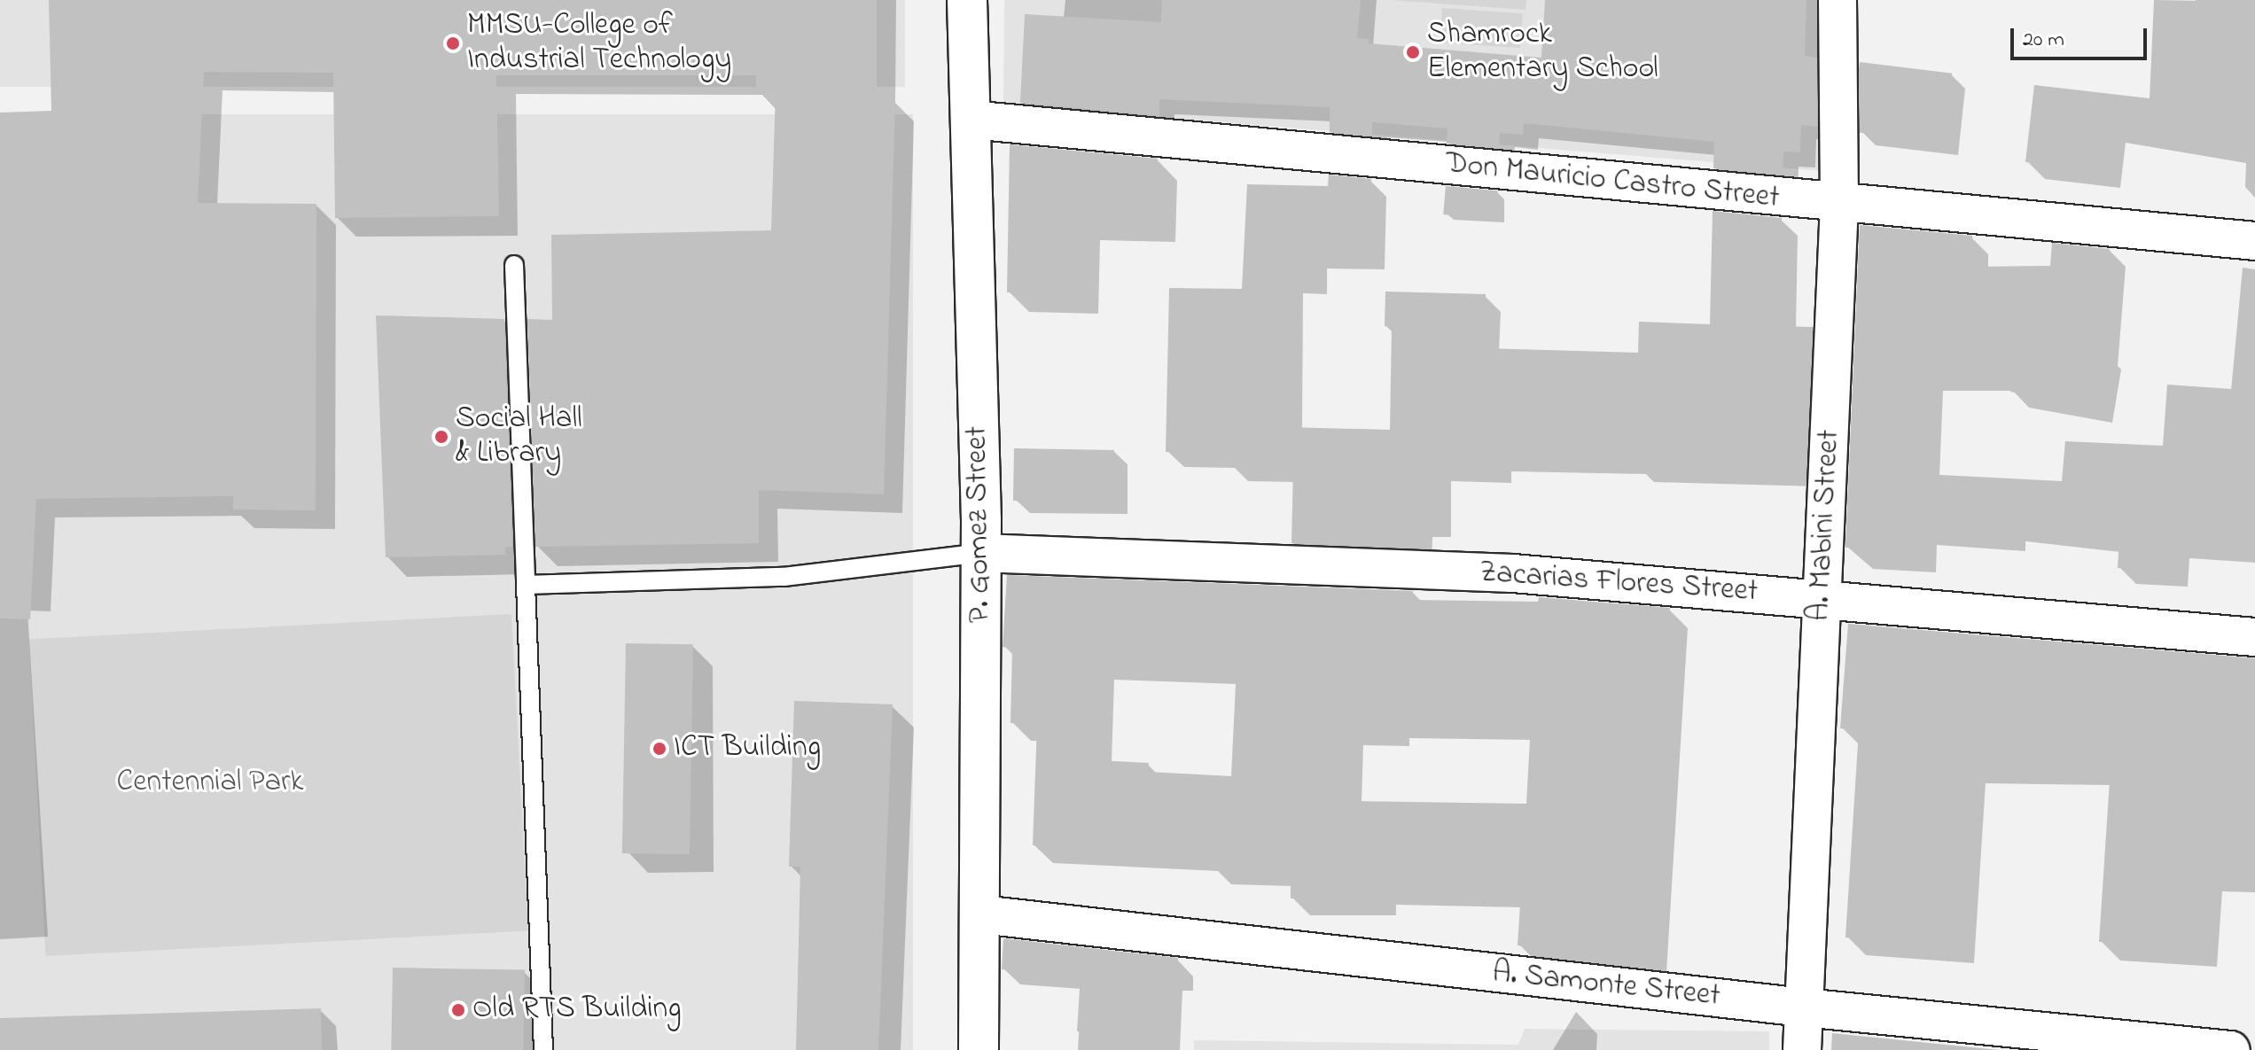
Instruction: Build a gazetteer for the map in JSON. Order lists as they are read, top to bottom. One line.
{"streets":{"main road":["P. Gomez Street"],"street":["Don Mauricio Castro Street","A. Mabini Street","Zacarias Flores Street","A. Samonte Street"]},"crossings":[["Don Mauricio Castro Street","P. Gomez Street"],["Don Mauricio Castro Street","A. Mabini Street"],["P. Gomez Street","Zacarias Flores Street"],["P. Gomez Street","A. Samonte Street"],["A. Mabini Street","Zacarias Flores Street"],["A. Mabini Street","A. Samonte Street"]],"parks":["Centennial Park"],"places":["MMSU-College of Industrial Technology","Shamrock Elementary School","Social Hall & Library","ICT Building","Old RTS Building"],"scale_bar":"20 m"}
